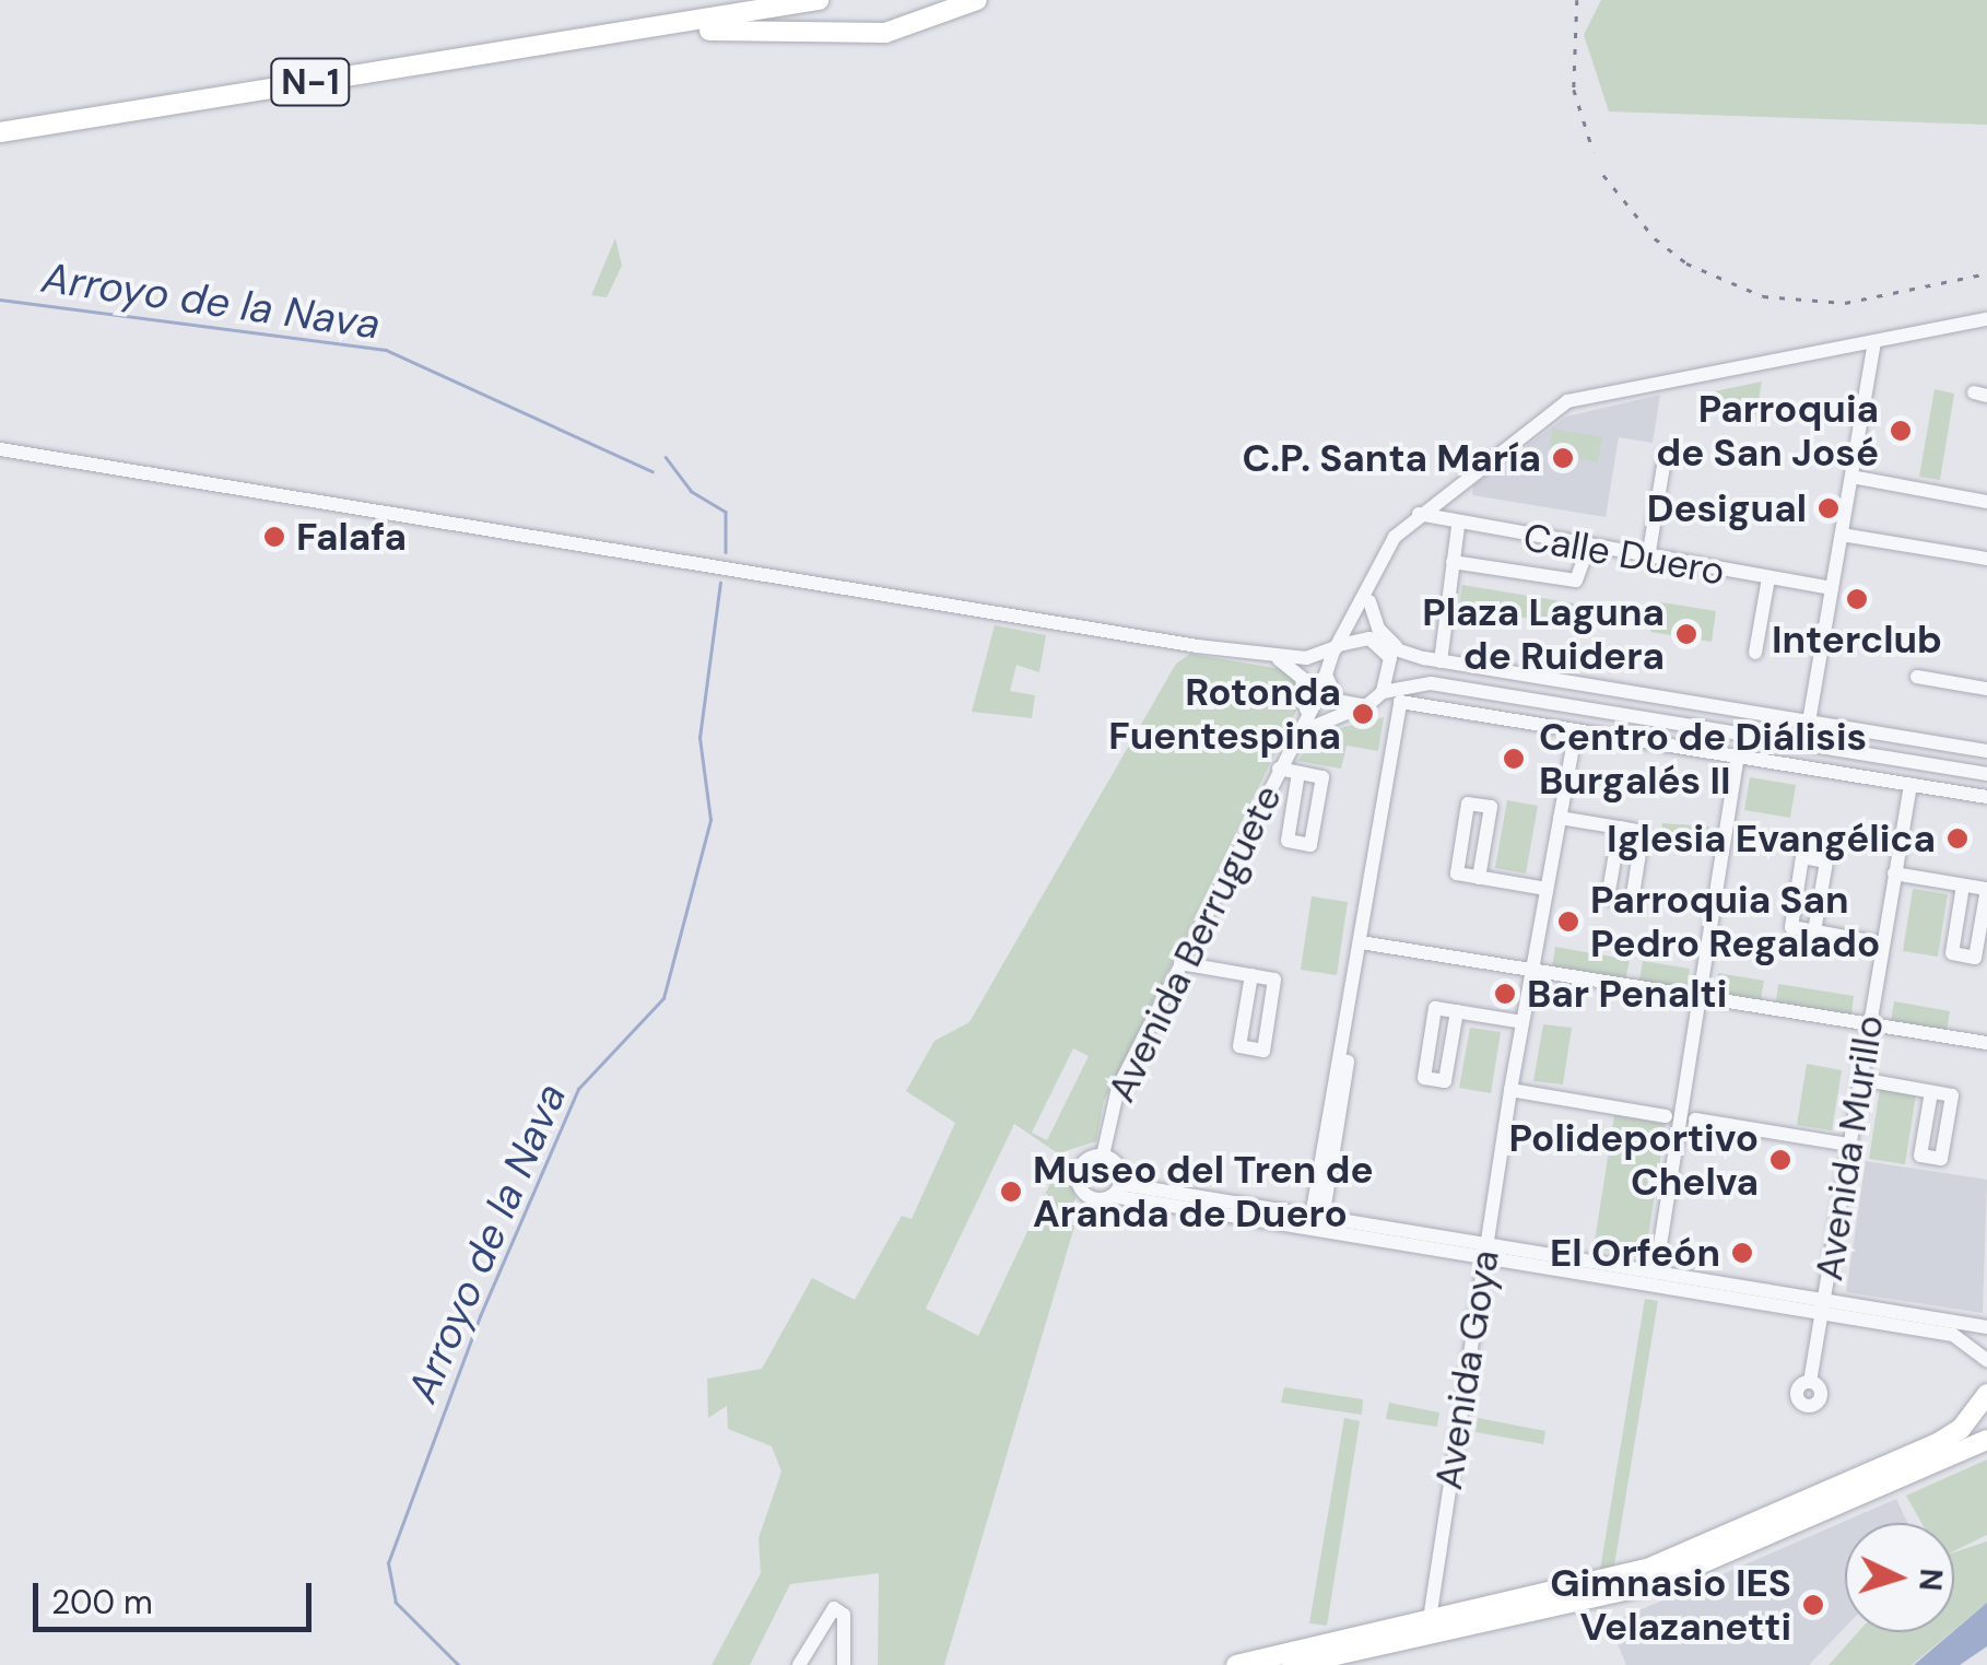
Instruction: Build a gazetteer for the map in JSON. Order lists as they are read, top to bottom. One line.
{"streets":{"highway":["N-1"],"street":["Calle Duero","Avenida Berruguete","Avenida Murillo","Avenida Goya"]},"water":["Arroyo de la Nava"],"places":["Parroquia de San José","C.P. Santa María","Desigual","Falafa","Interclub","Plaza Laguna de Ruidera","Rotonda Fuentespina","Centro de Diálisis Burgalés II","Iglesia Evangélica","Parroquia San Pedro Regalado","Bar Penalti","Polideportivo Chelva","Museo del Tren de Aranda de Duero","El Orfeón","Gimnasio IES Velazanetti"],"scale_bar":"200 m","north":"right"}
